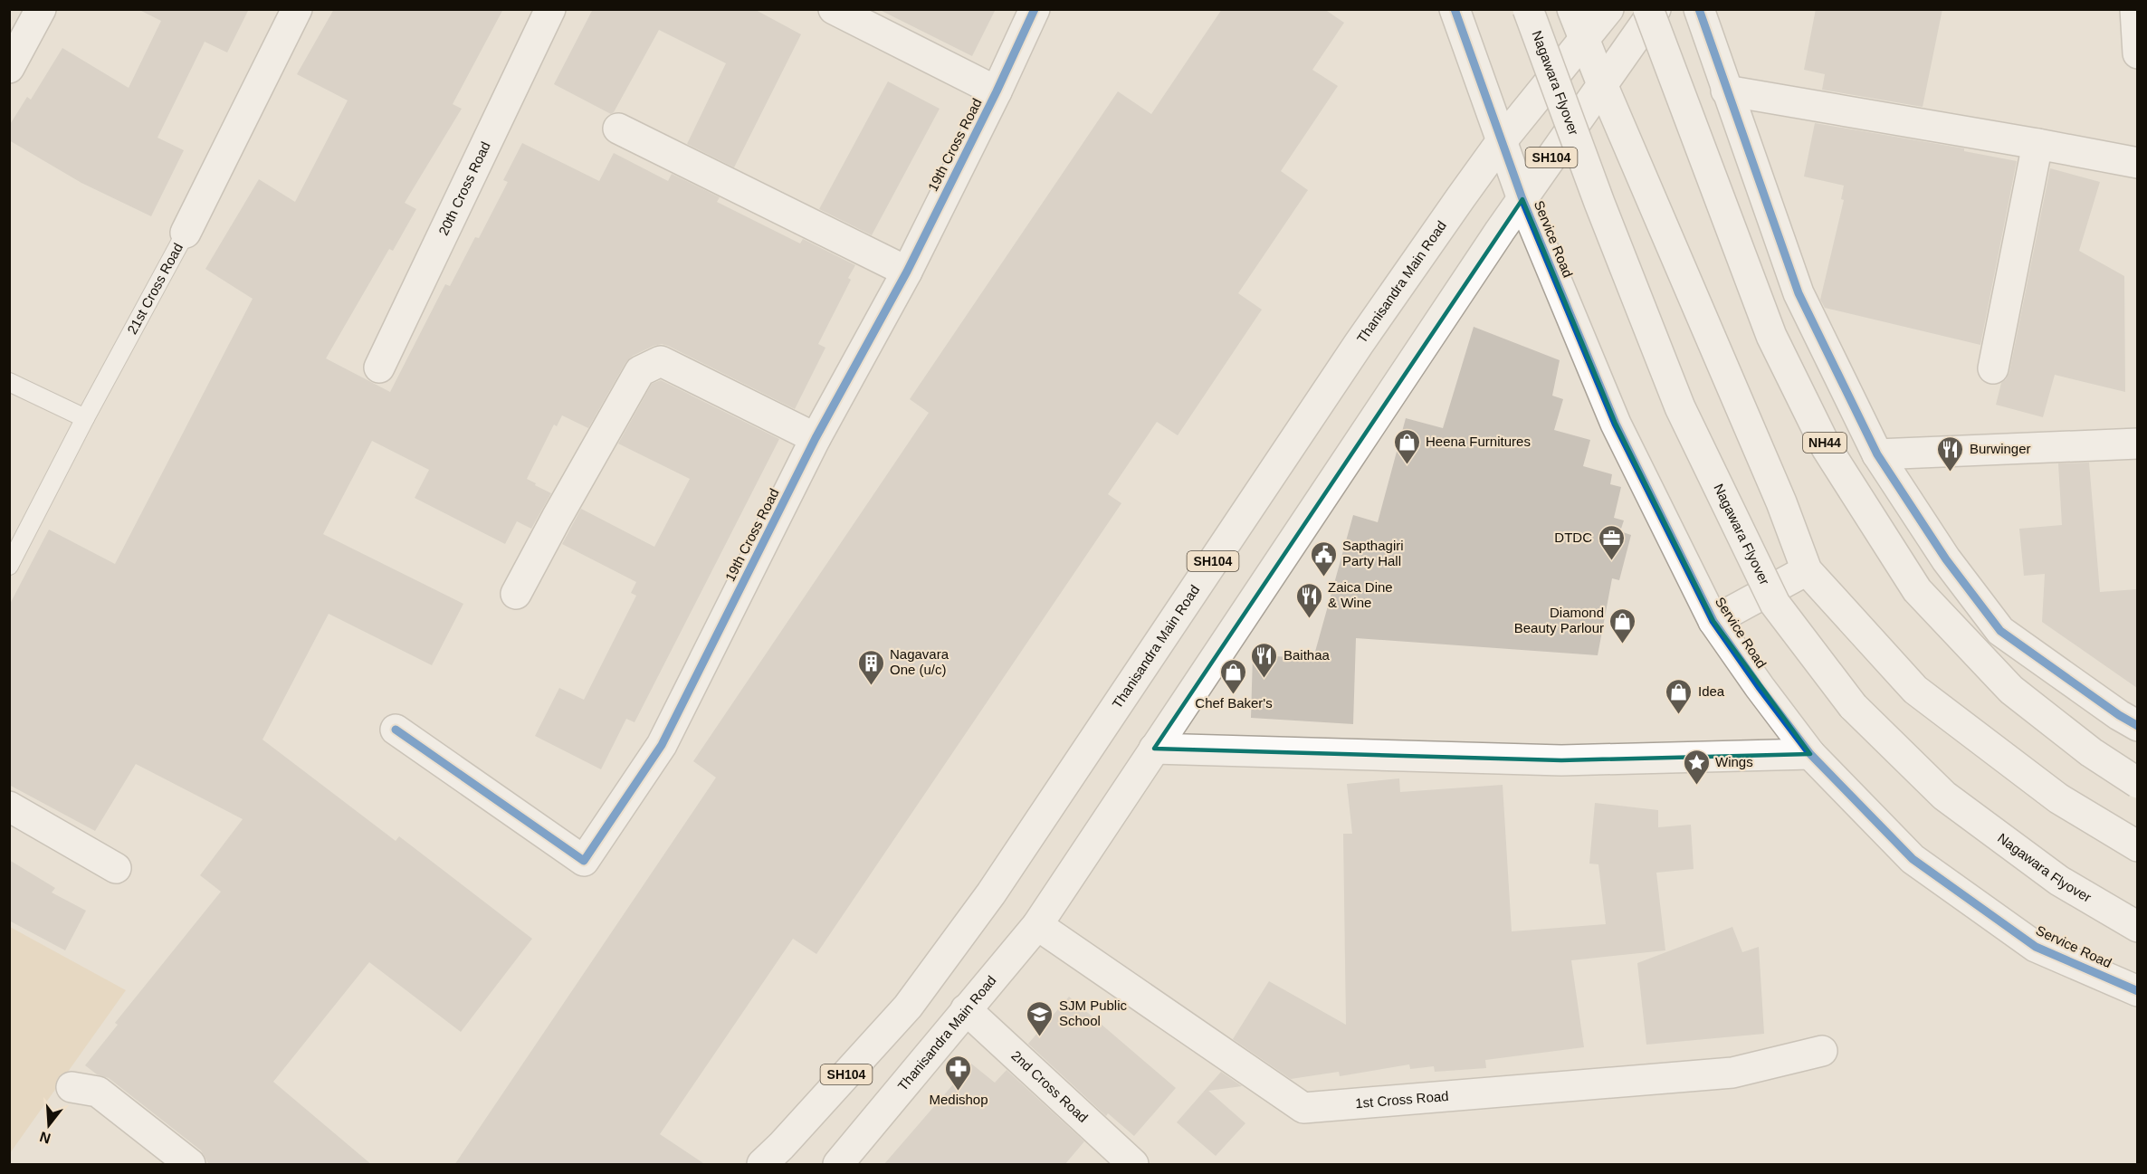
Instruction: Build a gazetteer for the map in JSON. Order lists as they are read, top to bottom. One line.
{"streets":{"main road":["Nagawara Flyover","19th Cross Road","SH104","20th Cross Road","Service Road","Thanisandra Main Road","21st Cross Road","NH44","2nd Cross Road","1st Cross Road"]},"crossings":[["Service Road","Thanisandra Main Road"],["Thanisandra Main Road","2nd Cross Road"],["Thanisandra Main Road","1st Cross Road"]],"places":{"shop":["Heena Furnitures","Diamond Beauty Parlour","Chef Baker's","Idea"],"restaurant":["Burwinger","Zaica Dine & Wine","Baithaa"],"office":["DTDC"],"public building":["Sapthagiri Party Hall"],"building":["Nagavara One (u/c)"],"place":["Wings"],"school or university":["SJM Public School"],"pharmacy":["Medishop"]},"north":"bottom"}
